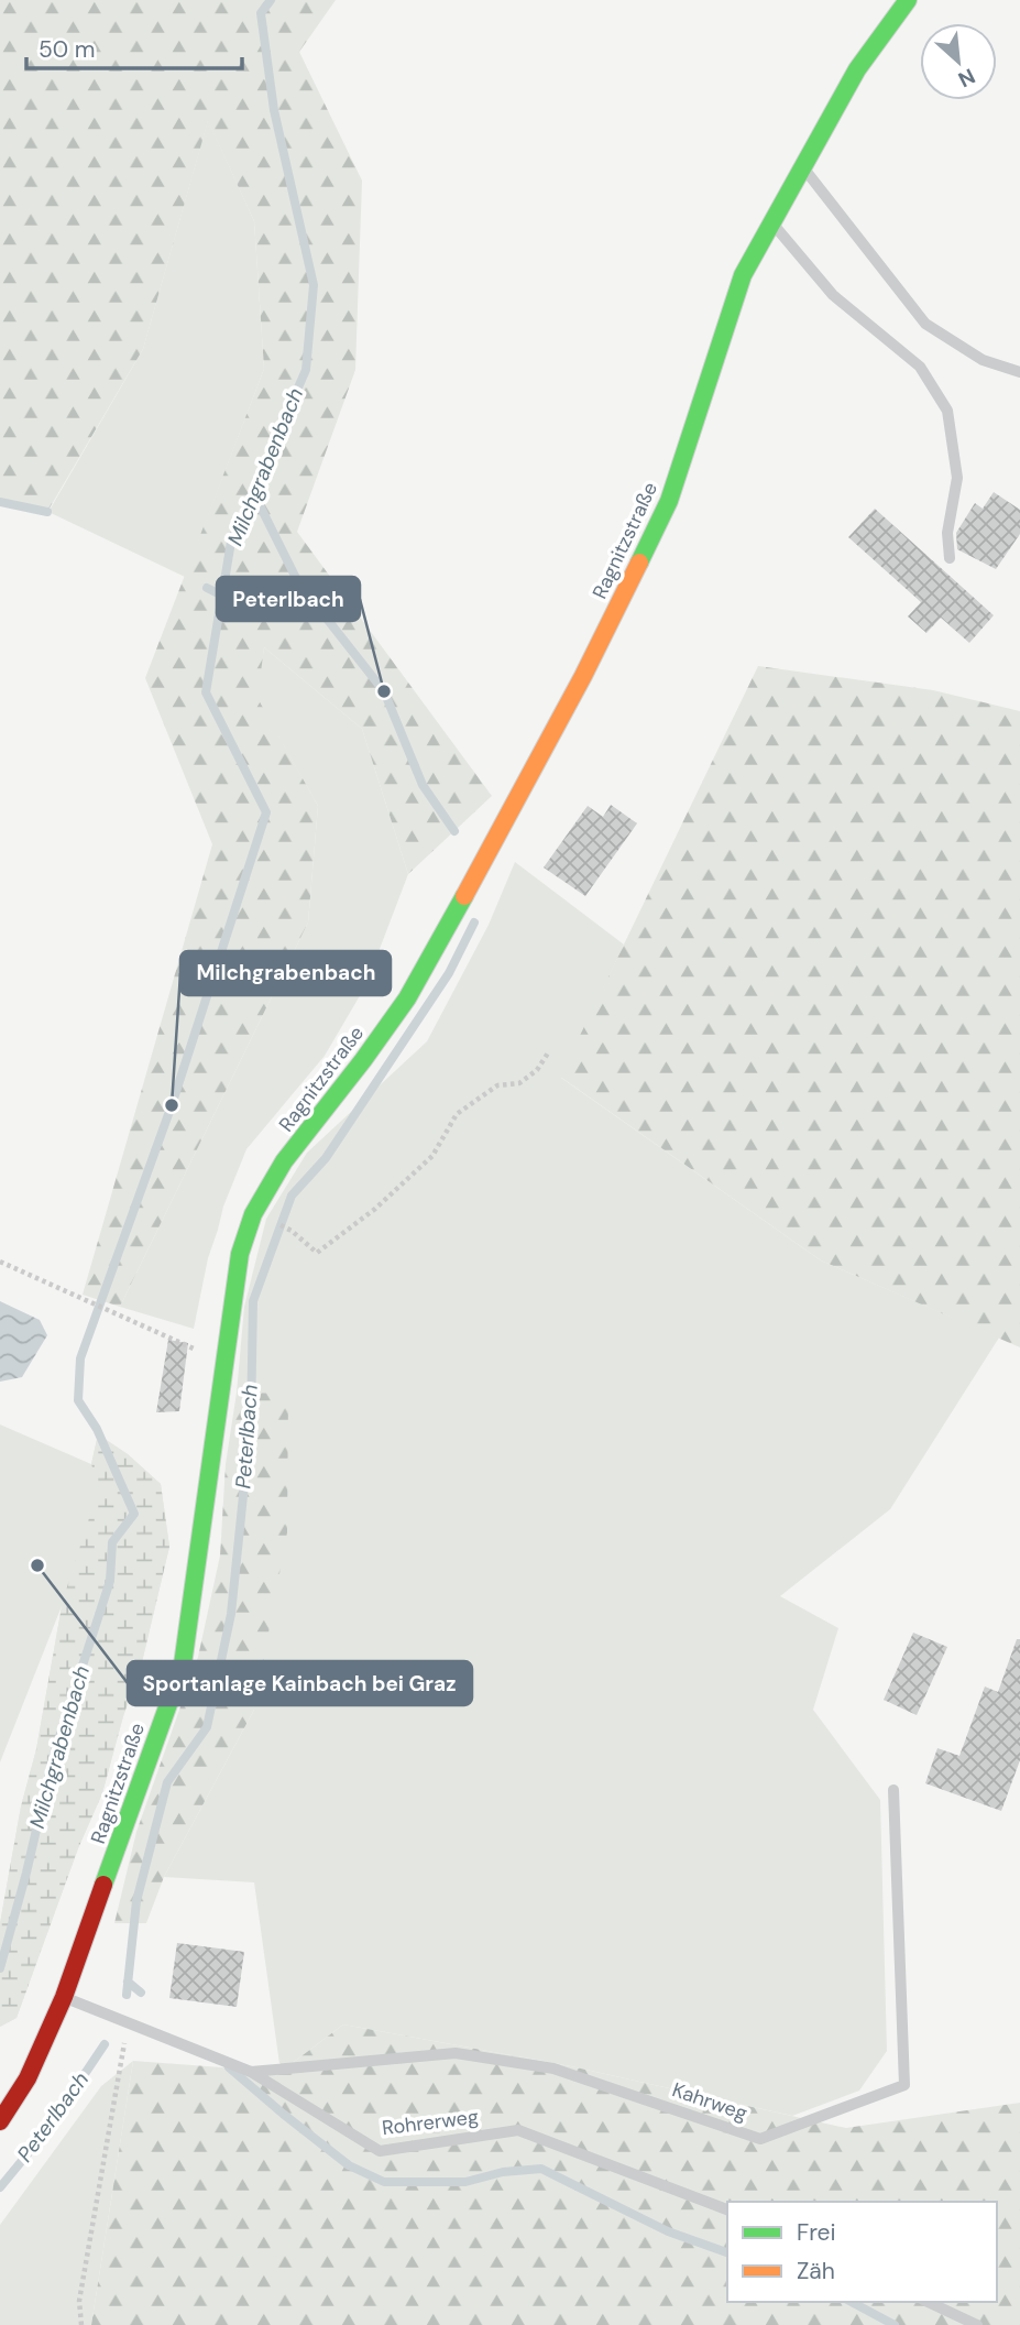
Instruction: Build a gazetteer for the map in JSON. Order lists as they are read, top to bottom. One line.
{"streets":{"main road":["Ragnitzstraße"],"lane":["Kahrweg","Rohrerweg"]},"crossings":[["Ragnitzstraße","Rohrerweg"],["Kahrweg","Rohrerweg"]],"water":["Milchgrabenbach","Peterlbach"],"places":["Peterlbach","Milchgrabenbach","Sportanlage Kainbach bei Graz"],"legend":["Frei","Zäh"],"scale_bar":"50 m","north":"bottom right"}
